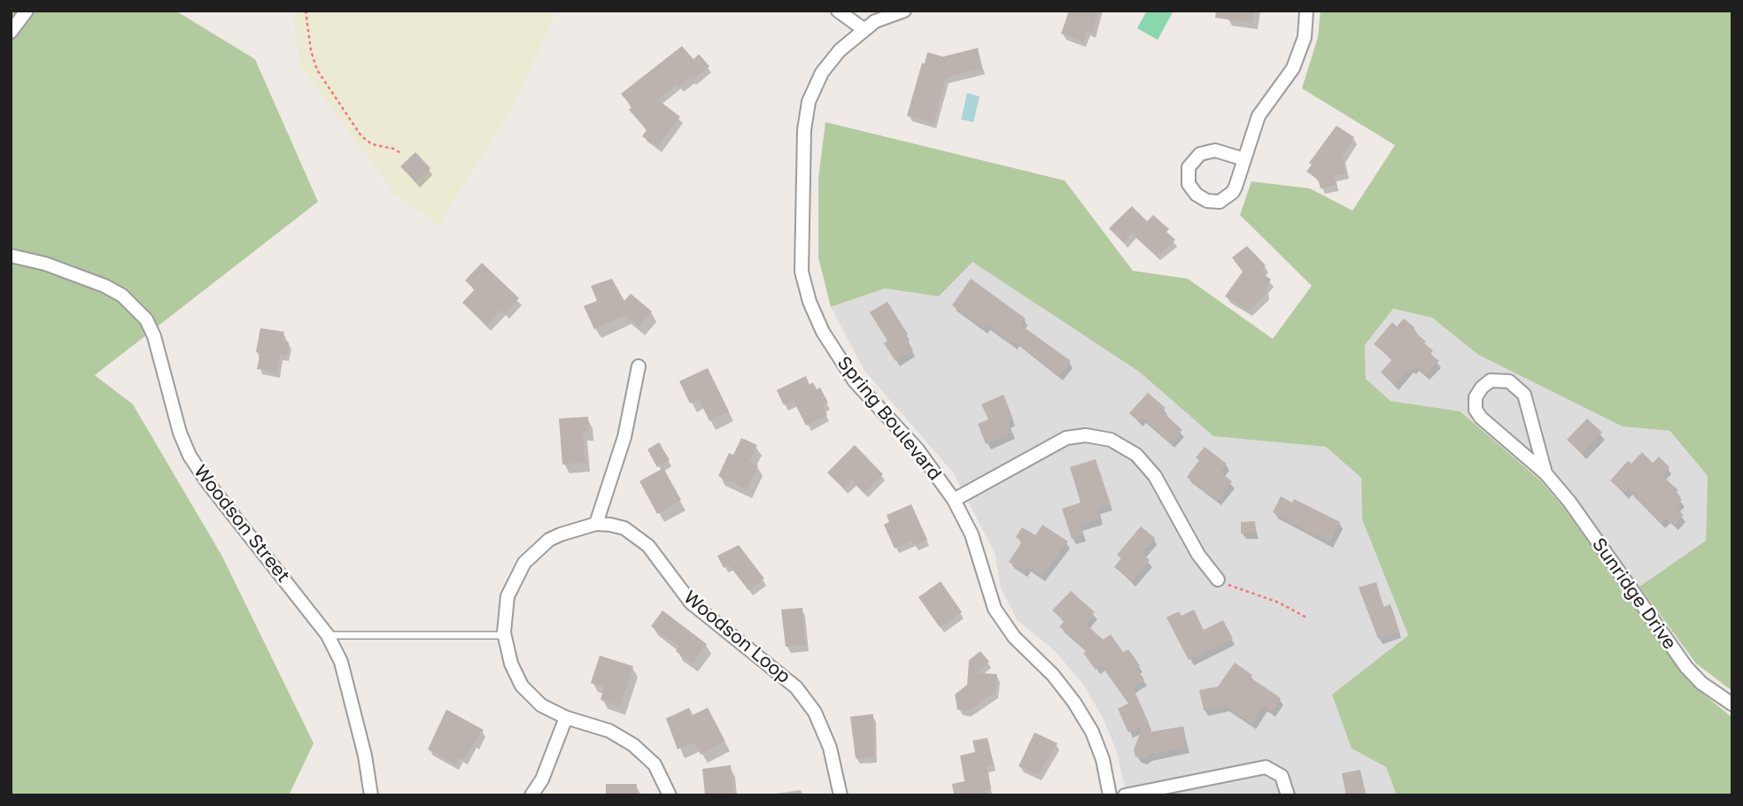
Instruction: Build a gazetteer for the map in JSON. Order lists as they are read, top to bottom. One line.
{"streets":{"street":["Spring Boulevard","Woodson Street","Sunridge Drive","Woodson Loop"]}}
